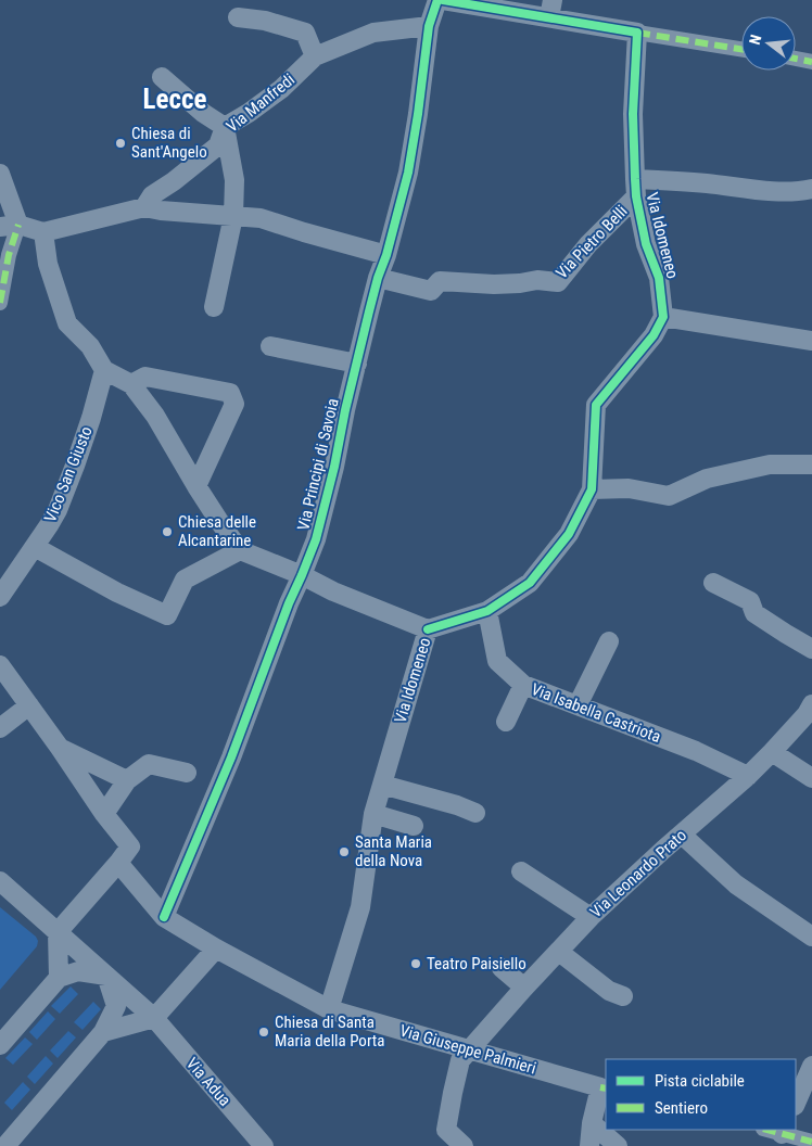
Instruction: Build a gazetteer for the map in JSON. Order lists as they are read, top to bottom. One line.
{"streets":{"street":["Via Manfredi","Via Idomeneo","Via Pietro Belli","Via Principi di Savoia","Vico San Giusto","Via Isabella Castriota","Via Leonardo Prato","Via Giuseppe Palmieri","Via Adua"]},"crossings":[["Via Manfredi","Via Principi di Savoia"],["Via Idomeneo","Via Pietro Belli"],["Via Idomeneo","Via Isabella Castriota"],["Via Idomeneo","Via Giuseppe Palmieri"],["Via Pietro Belli","Via Principi di Savoia"],["Via Principi di Savoia","Via Giuseppe Palmieri"],["Via Isabella Castriota","Via Leonardo Prato"],["Via Leonardo Prato","Via Giuseppe Palmieri"]],"districts":["Lecce"],"places":["Chiesa di Sant'Angelo","Chiesa delle Alcantarine","Santa Maria della Nova","Teatro Paisiello","Chiesa di Santa Maria della Porta"],"legend":["Pista ciclabile","Sentiero"],"north":"left"}
